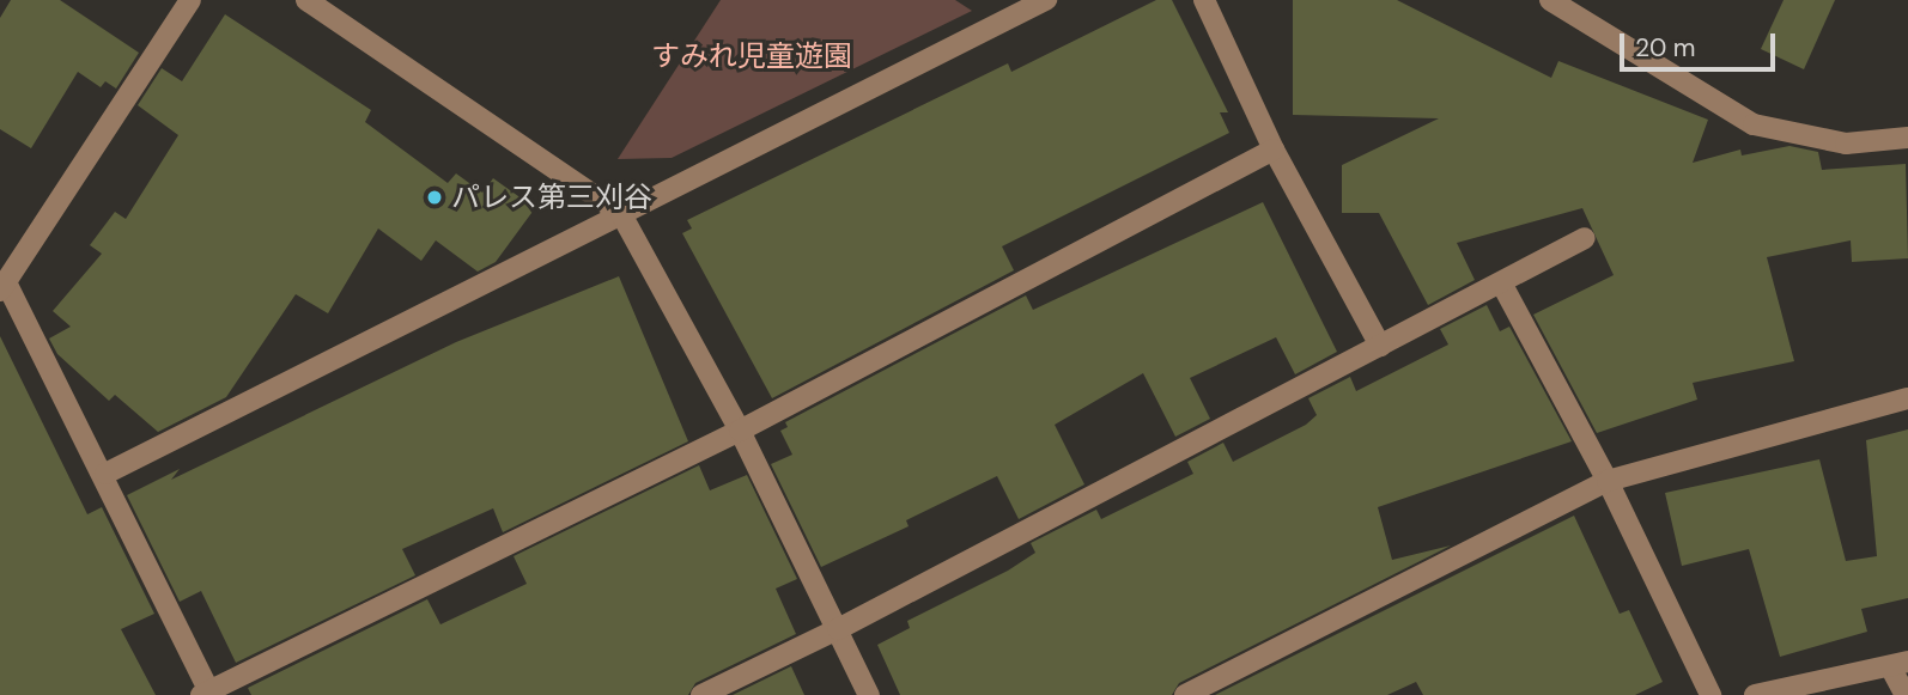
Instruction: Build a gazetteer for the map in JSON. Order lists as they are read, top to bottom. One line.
{"parks":["すみれ児童遊園"],"places":["パレス第三刈谷"],"scale_bar":"20 m"}
